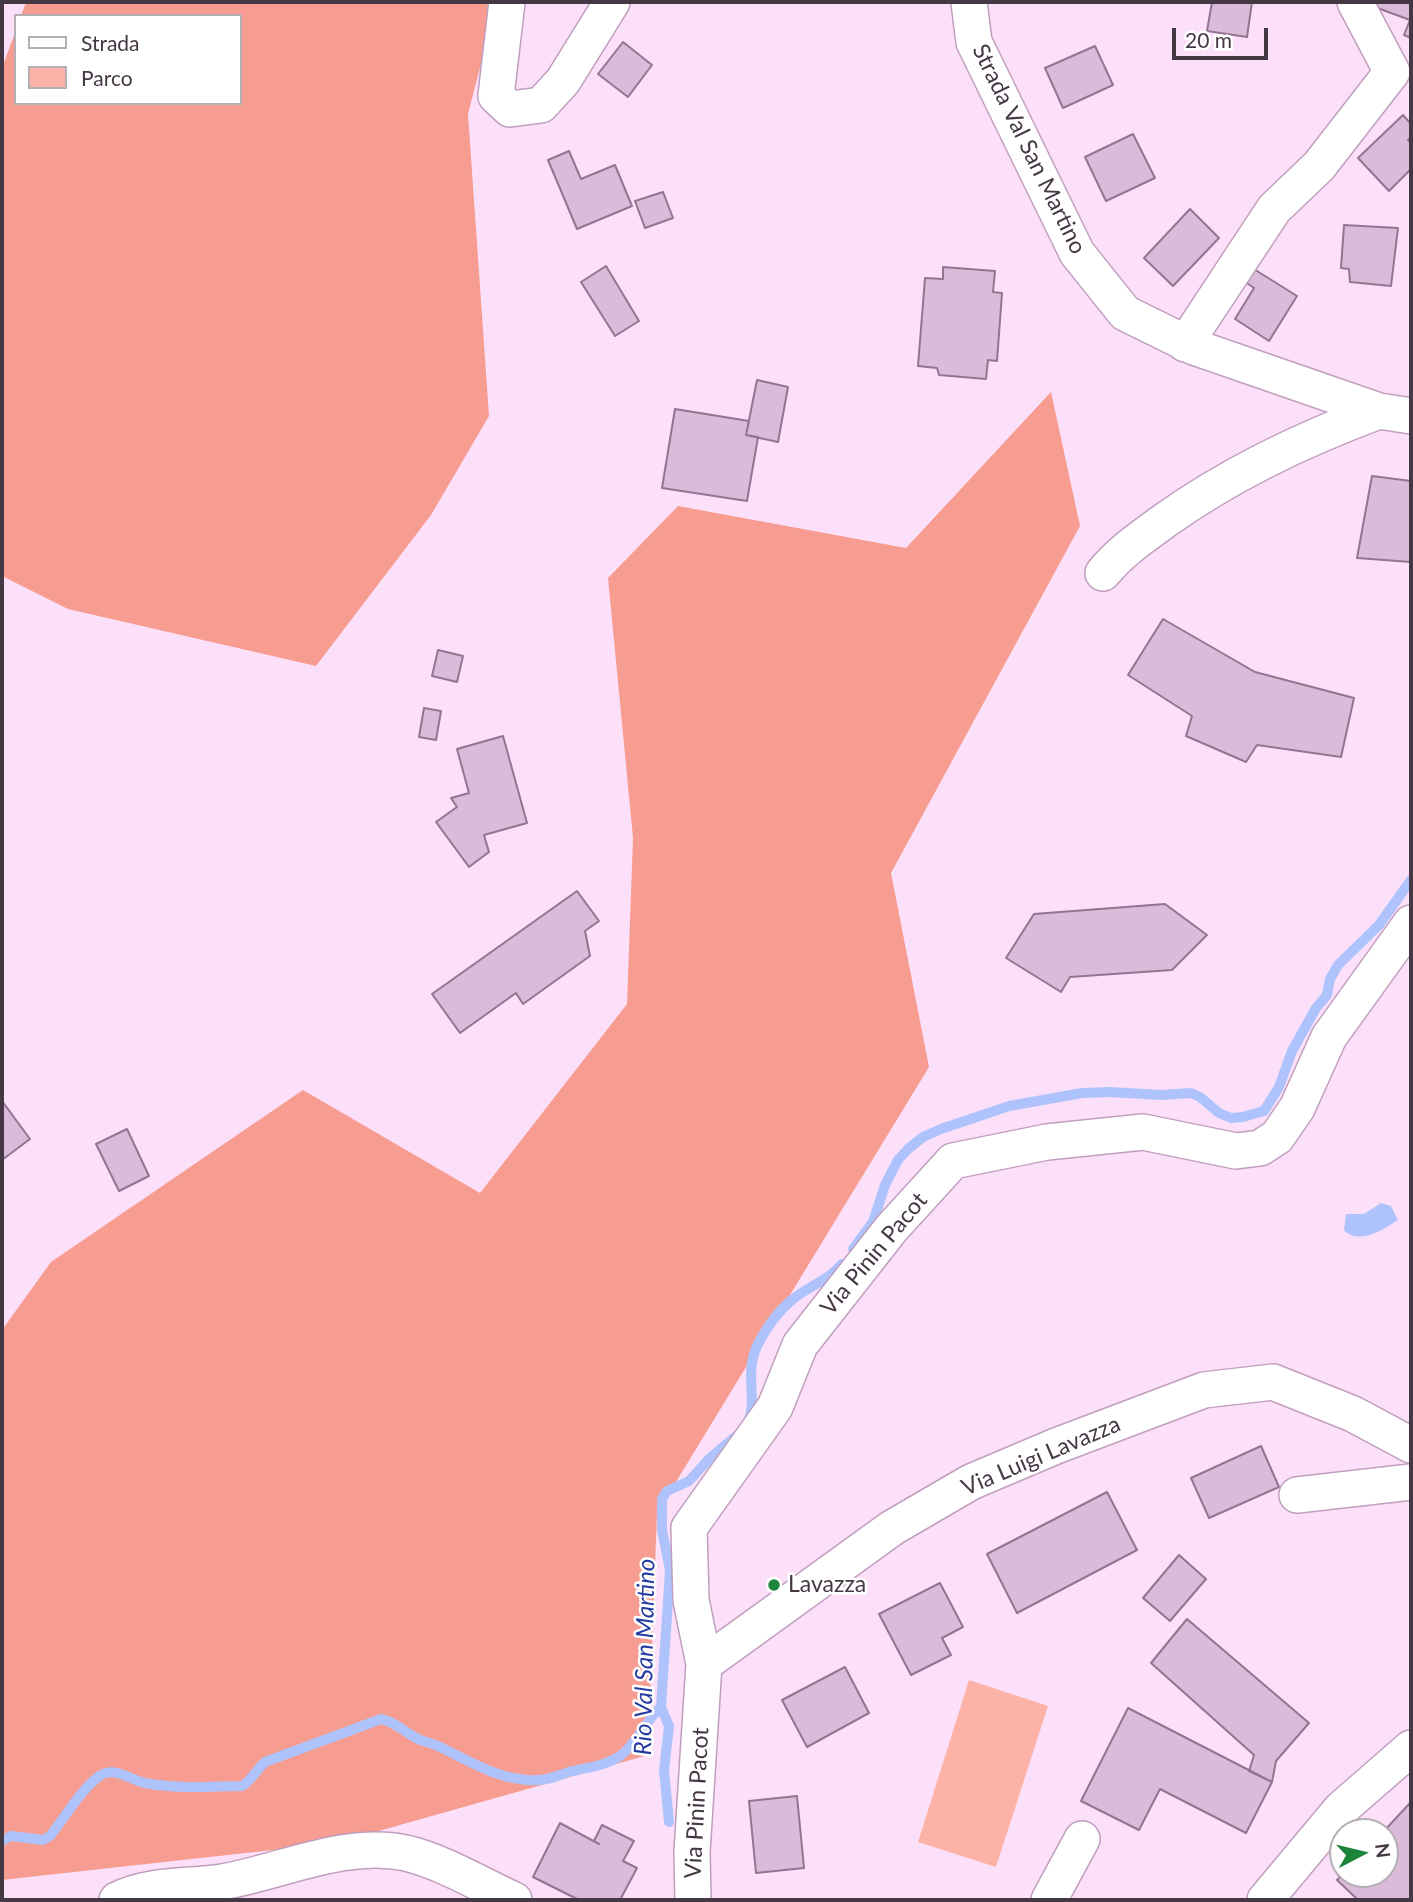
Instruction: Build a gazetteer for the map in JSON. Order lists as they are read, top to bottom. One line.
{"streets":{"street":["Strada Val San Martino","Via Pinin Pacot","Via Luigi Lavazza"]},"crossings":[["Via Pinin Pacot","Via Luigi Lavazza"]],"water":["Rio Val San Martino"],"places":["Lavazza"],"legend":["Strada","Parco"],"scale_bar":"20 m","north":"right"}
